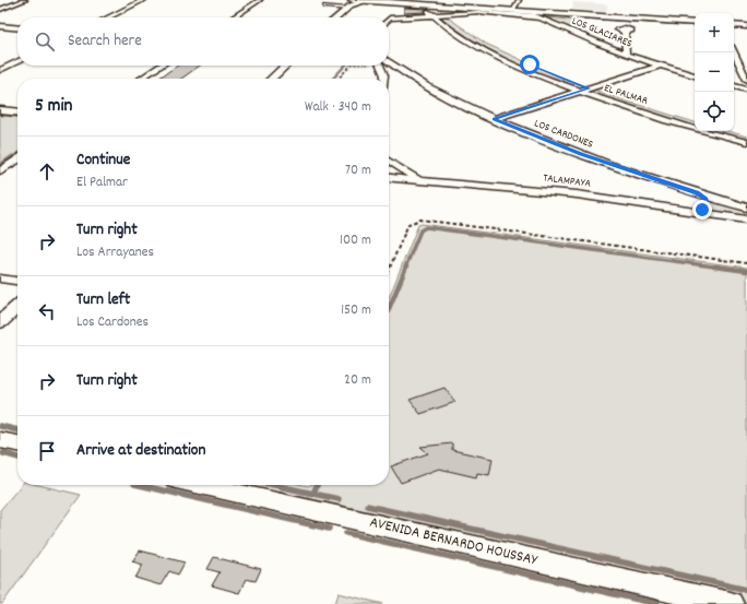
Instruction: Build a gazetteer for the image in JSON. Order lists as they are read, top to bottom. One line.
{"streets":{"main road":["AVENIDA BERNARDO HOUSSAY"],"street":["LOS GLACIARES","EL PALMAR","LOS CARDONES","TALAMPAYA"]},"crossings":[["LOS GLACIARES","EL PALMAR"]],"page":{"map_buttons":["+","−"],"search":"Search here","heading":["5 min","Walk · 340 m"],"list":[["Continue","El Palmar","70 m"],["Turn right","Los Arrayanes","100 m"],["Turn left","Los Cardones","150 m"],["Turn right","20 m"],"Arrive at destination"]}}
